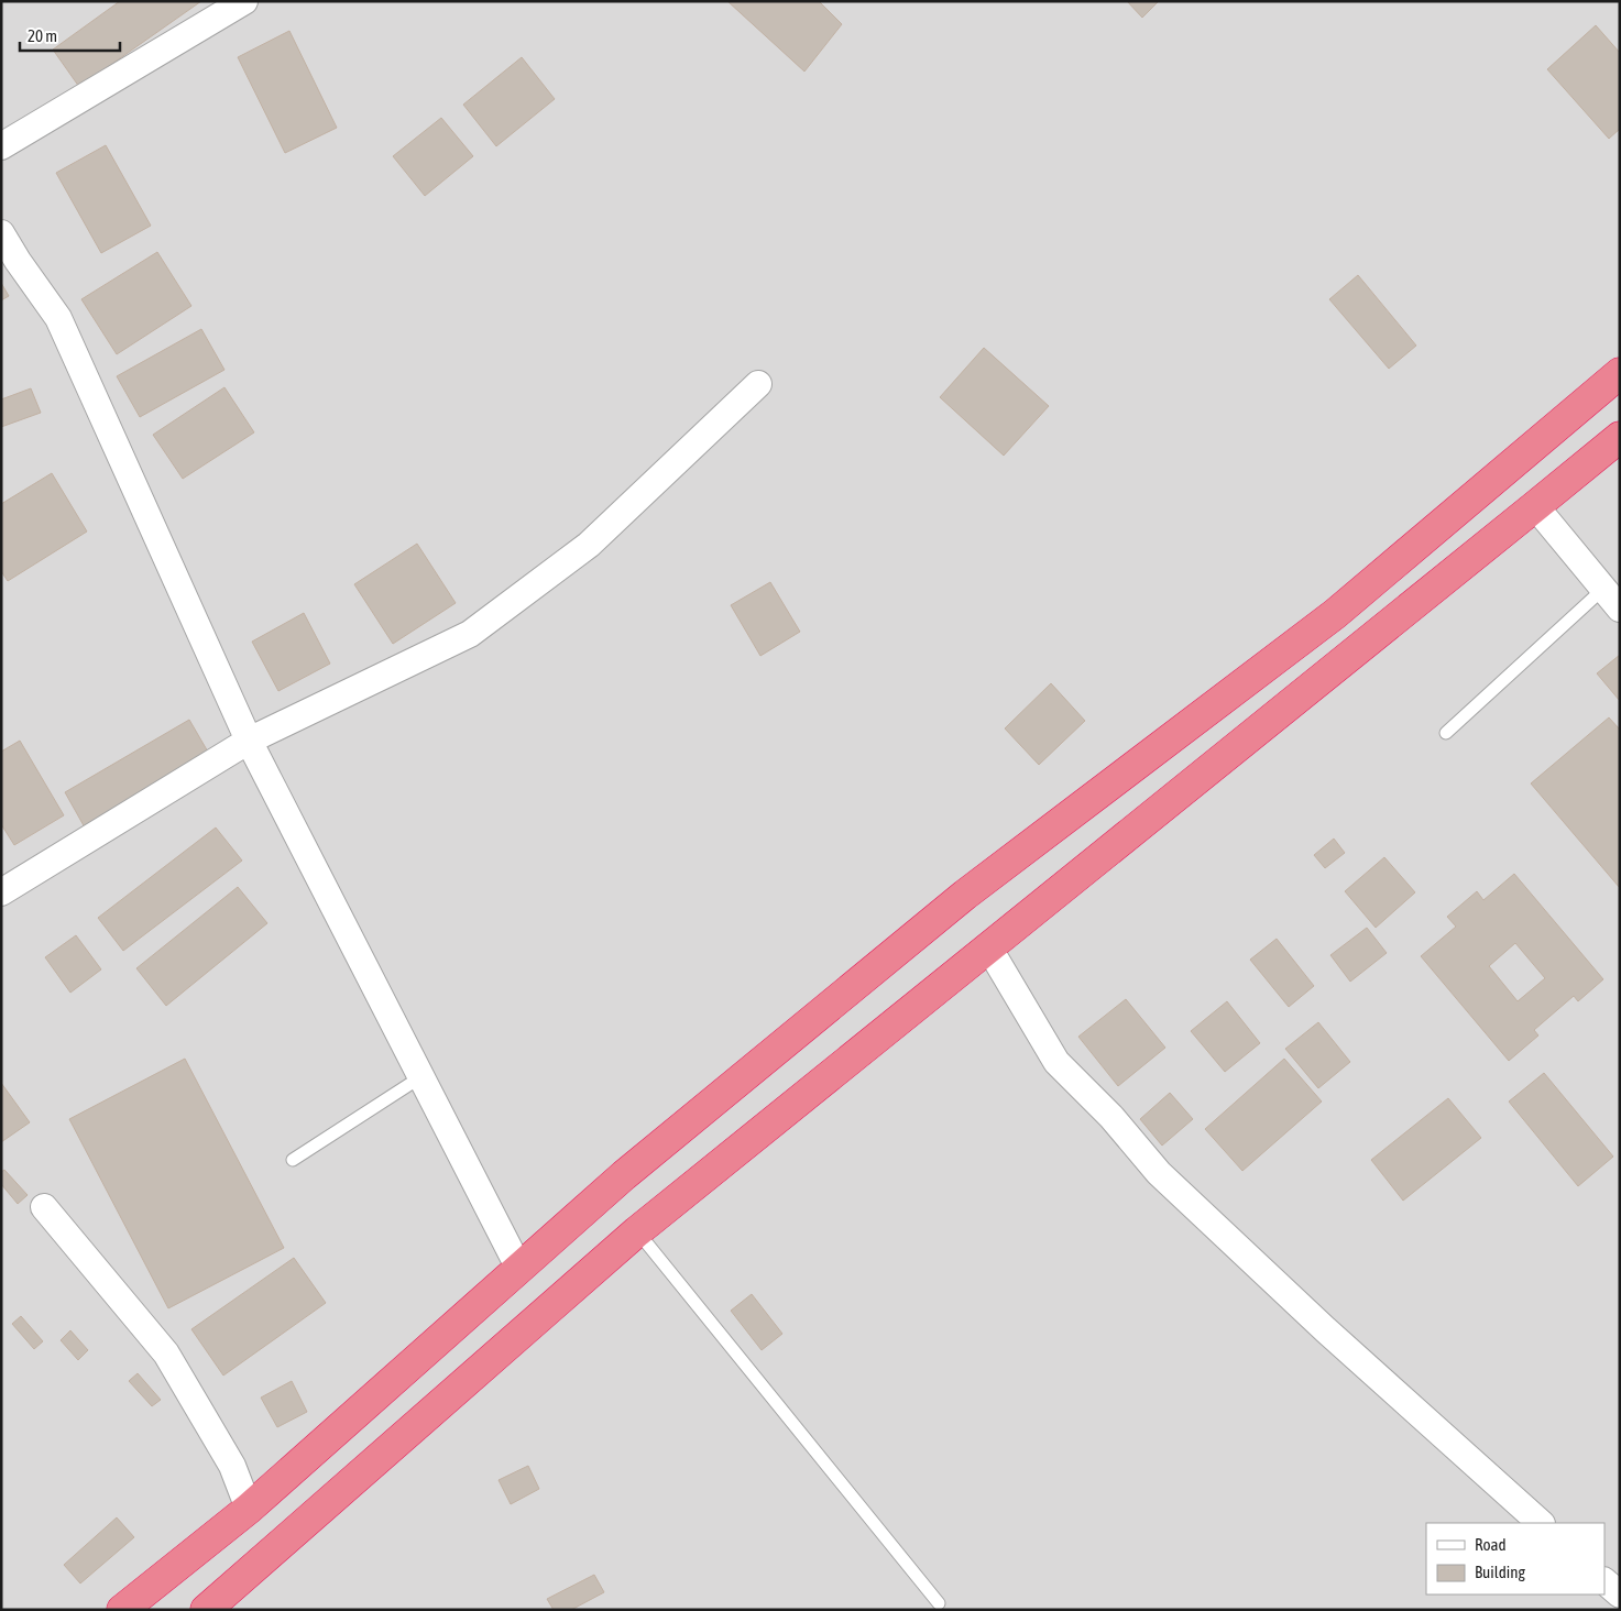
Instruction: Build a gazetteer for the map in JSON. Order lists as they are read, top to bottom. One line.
{"legend":["Road","Building"],"scale_bar":"20 m"}
